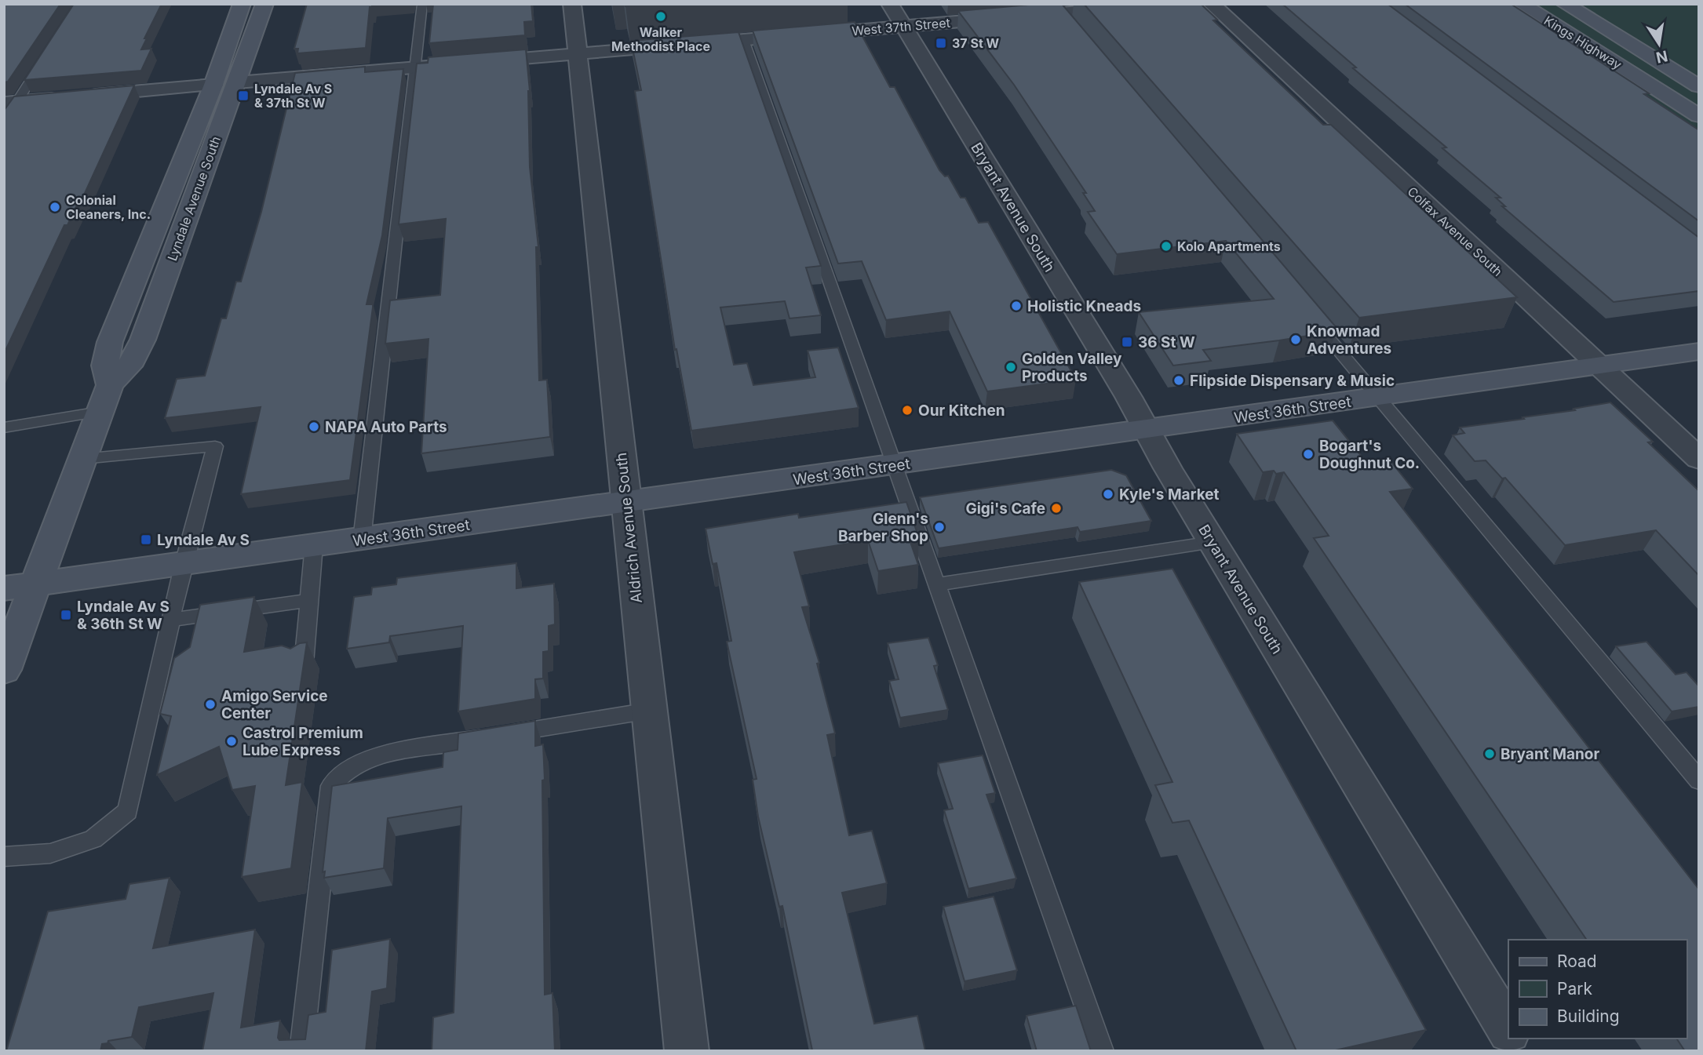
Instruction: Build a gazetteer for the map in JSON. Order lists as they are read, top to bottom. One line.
{"streets":{"main road":["Kings Highway","Lyndale Avenue South","West 36th Street"],"street":["West 37th Street","Bryant Avenue South","Colfax Avenue South","Aldrich Avenue South"]},"crossings":[["West 37th Street","Lyndale Avenue South"],["West 37th Street","Bryant Avenue South"],["West 37th Street","Aldrich Avenue South"],["Lyndale Avenue South","West 36th Street"],["Bryant Avenue South","West 36th Street"],["Colfax Avenue South","West 36th Street"],["West 36th Street","Aldrich Avenue South"]],"places":{"other":["Walker Methodist Place","Colonial Cleaners, Inc.","Kolo Apartments","Holistic Kneads","Knowmad Adventures","Golden Valley Products","Flipside Dispensary & Music","Our Kitchen","NAPA Auto Parts","Bogart's Doughnut Co.","Kyle's Market","Gigi's Cafe","Glenn's Barber Shop","Amigo Service Center","Castrol Premium Lube Express","Bryant Manor"],"transit":["37 St W","Lyndale Av S & 37th St W","36 St W","Lyndale Av S","Lyndale Av S & 36th St W"]},"legend":["Road","Park","Building"],"north":"bottom"}
